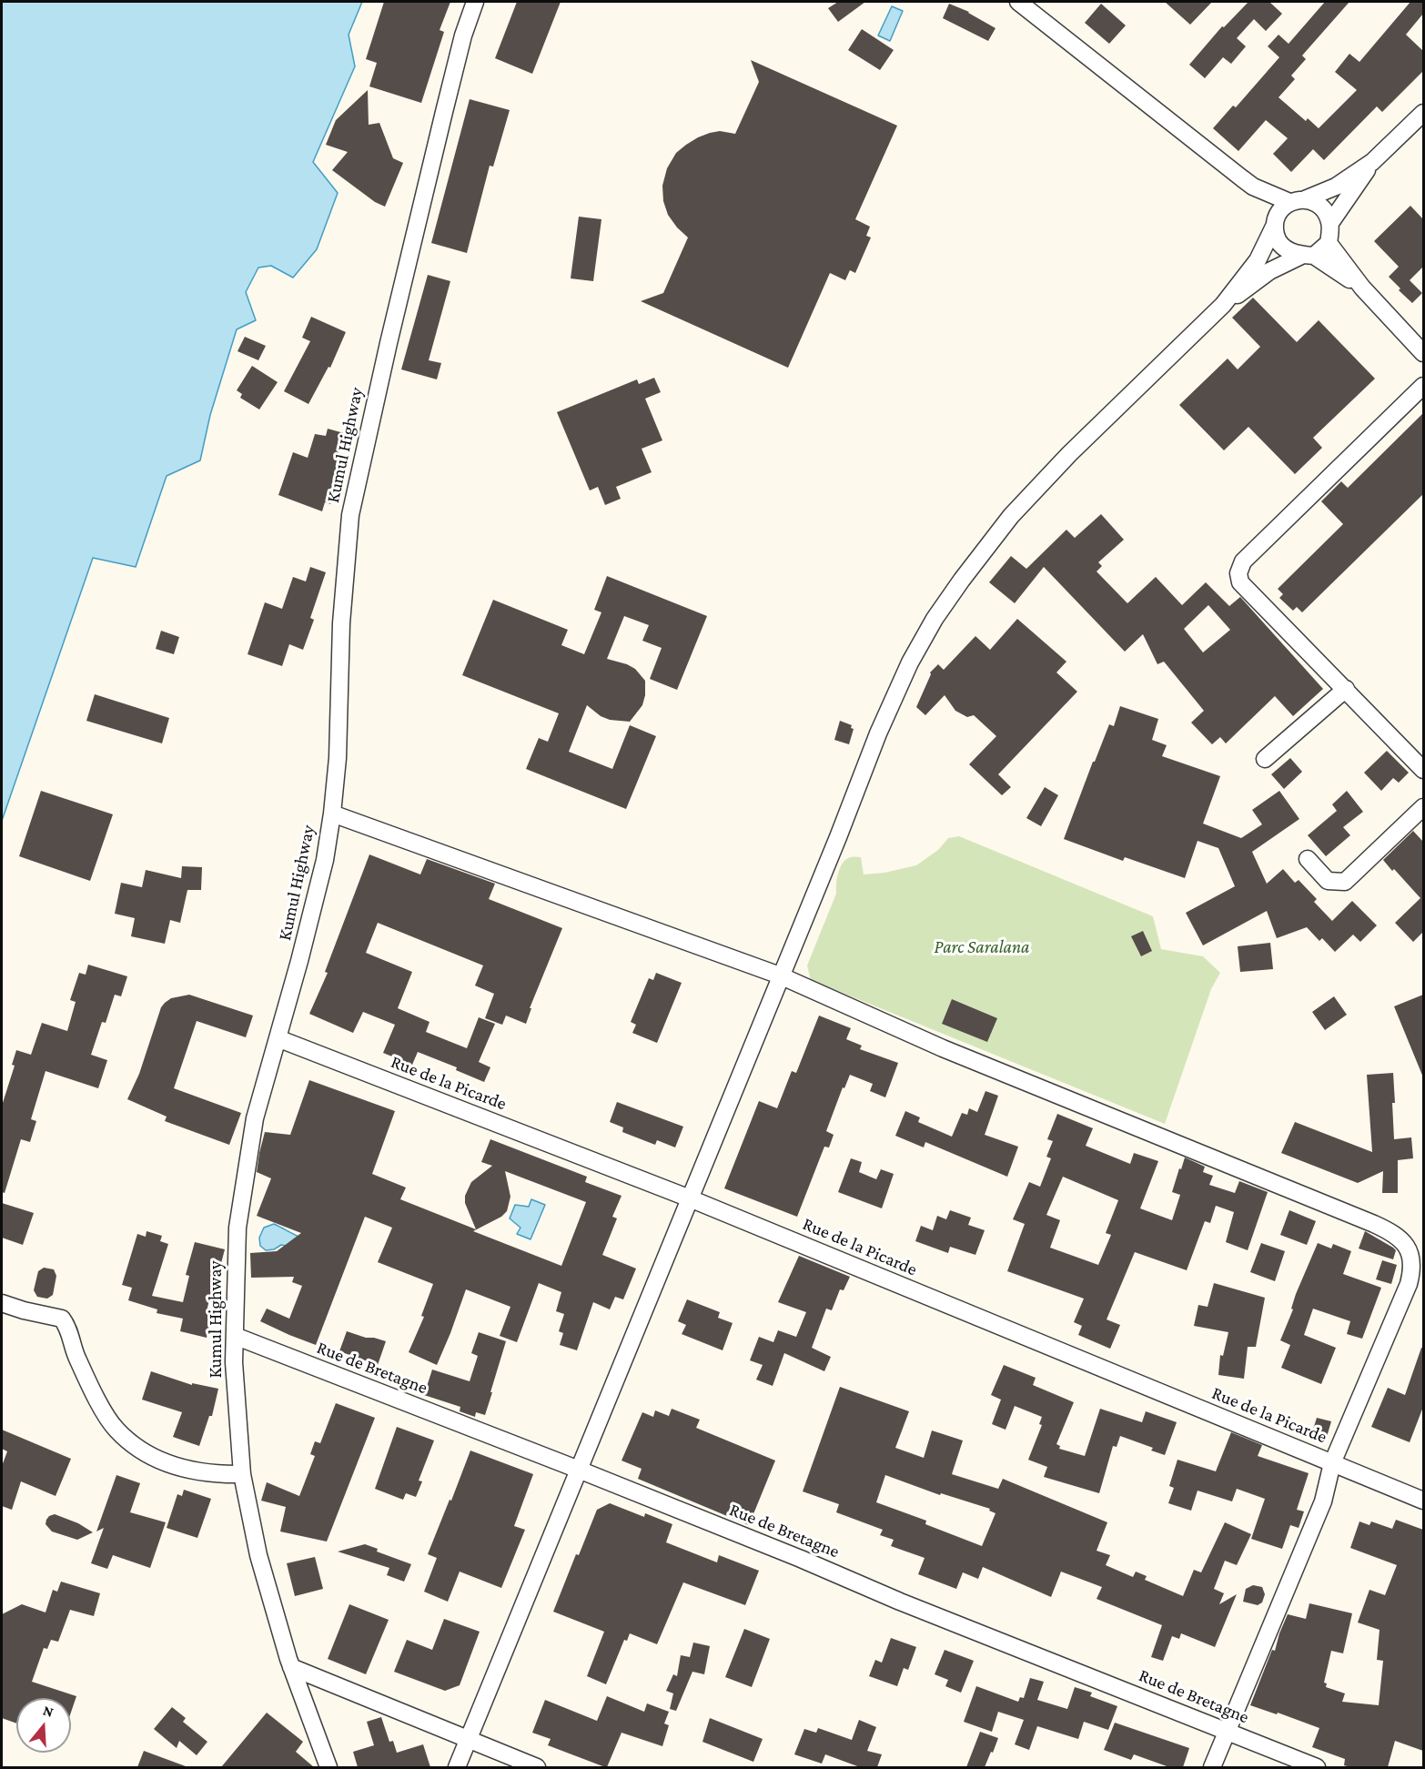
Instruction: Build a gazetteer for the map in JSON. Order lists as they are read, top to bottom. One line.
{"streets":{"street":["Kumul Highway","Rue de la Picarde","Rue de Bretagne"]},"crossings":[["Kumul Highway","Rue de la Picarde"],["Kumul Highway","Rue de Bretagne"]],"parks":["Parc Saralana"],"north":"top"}
